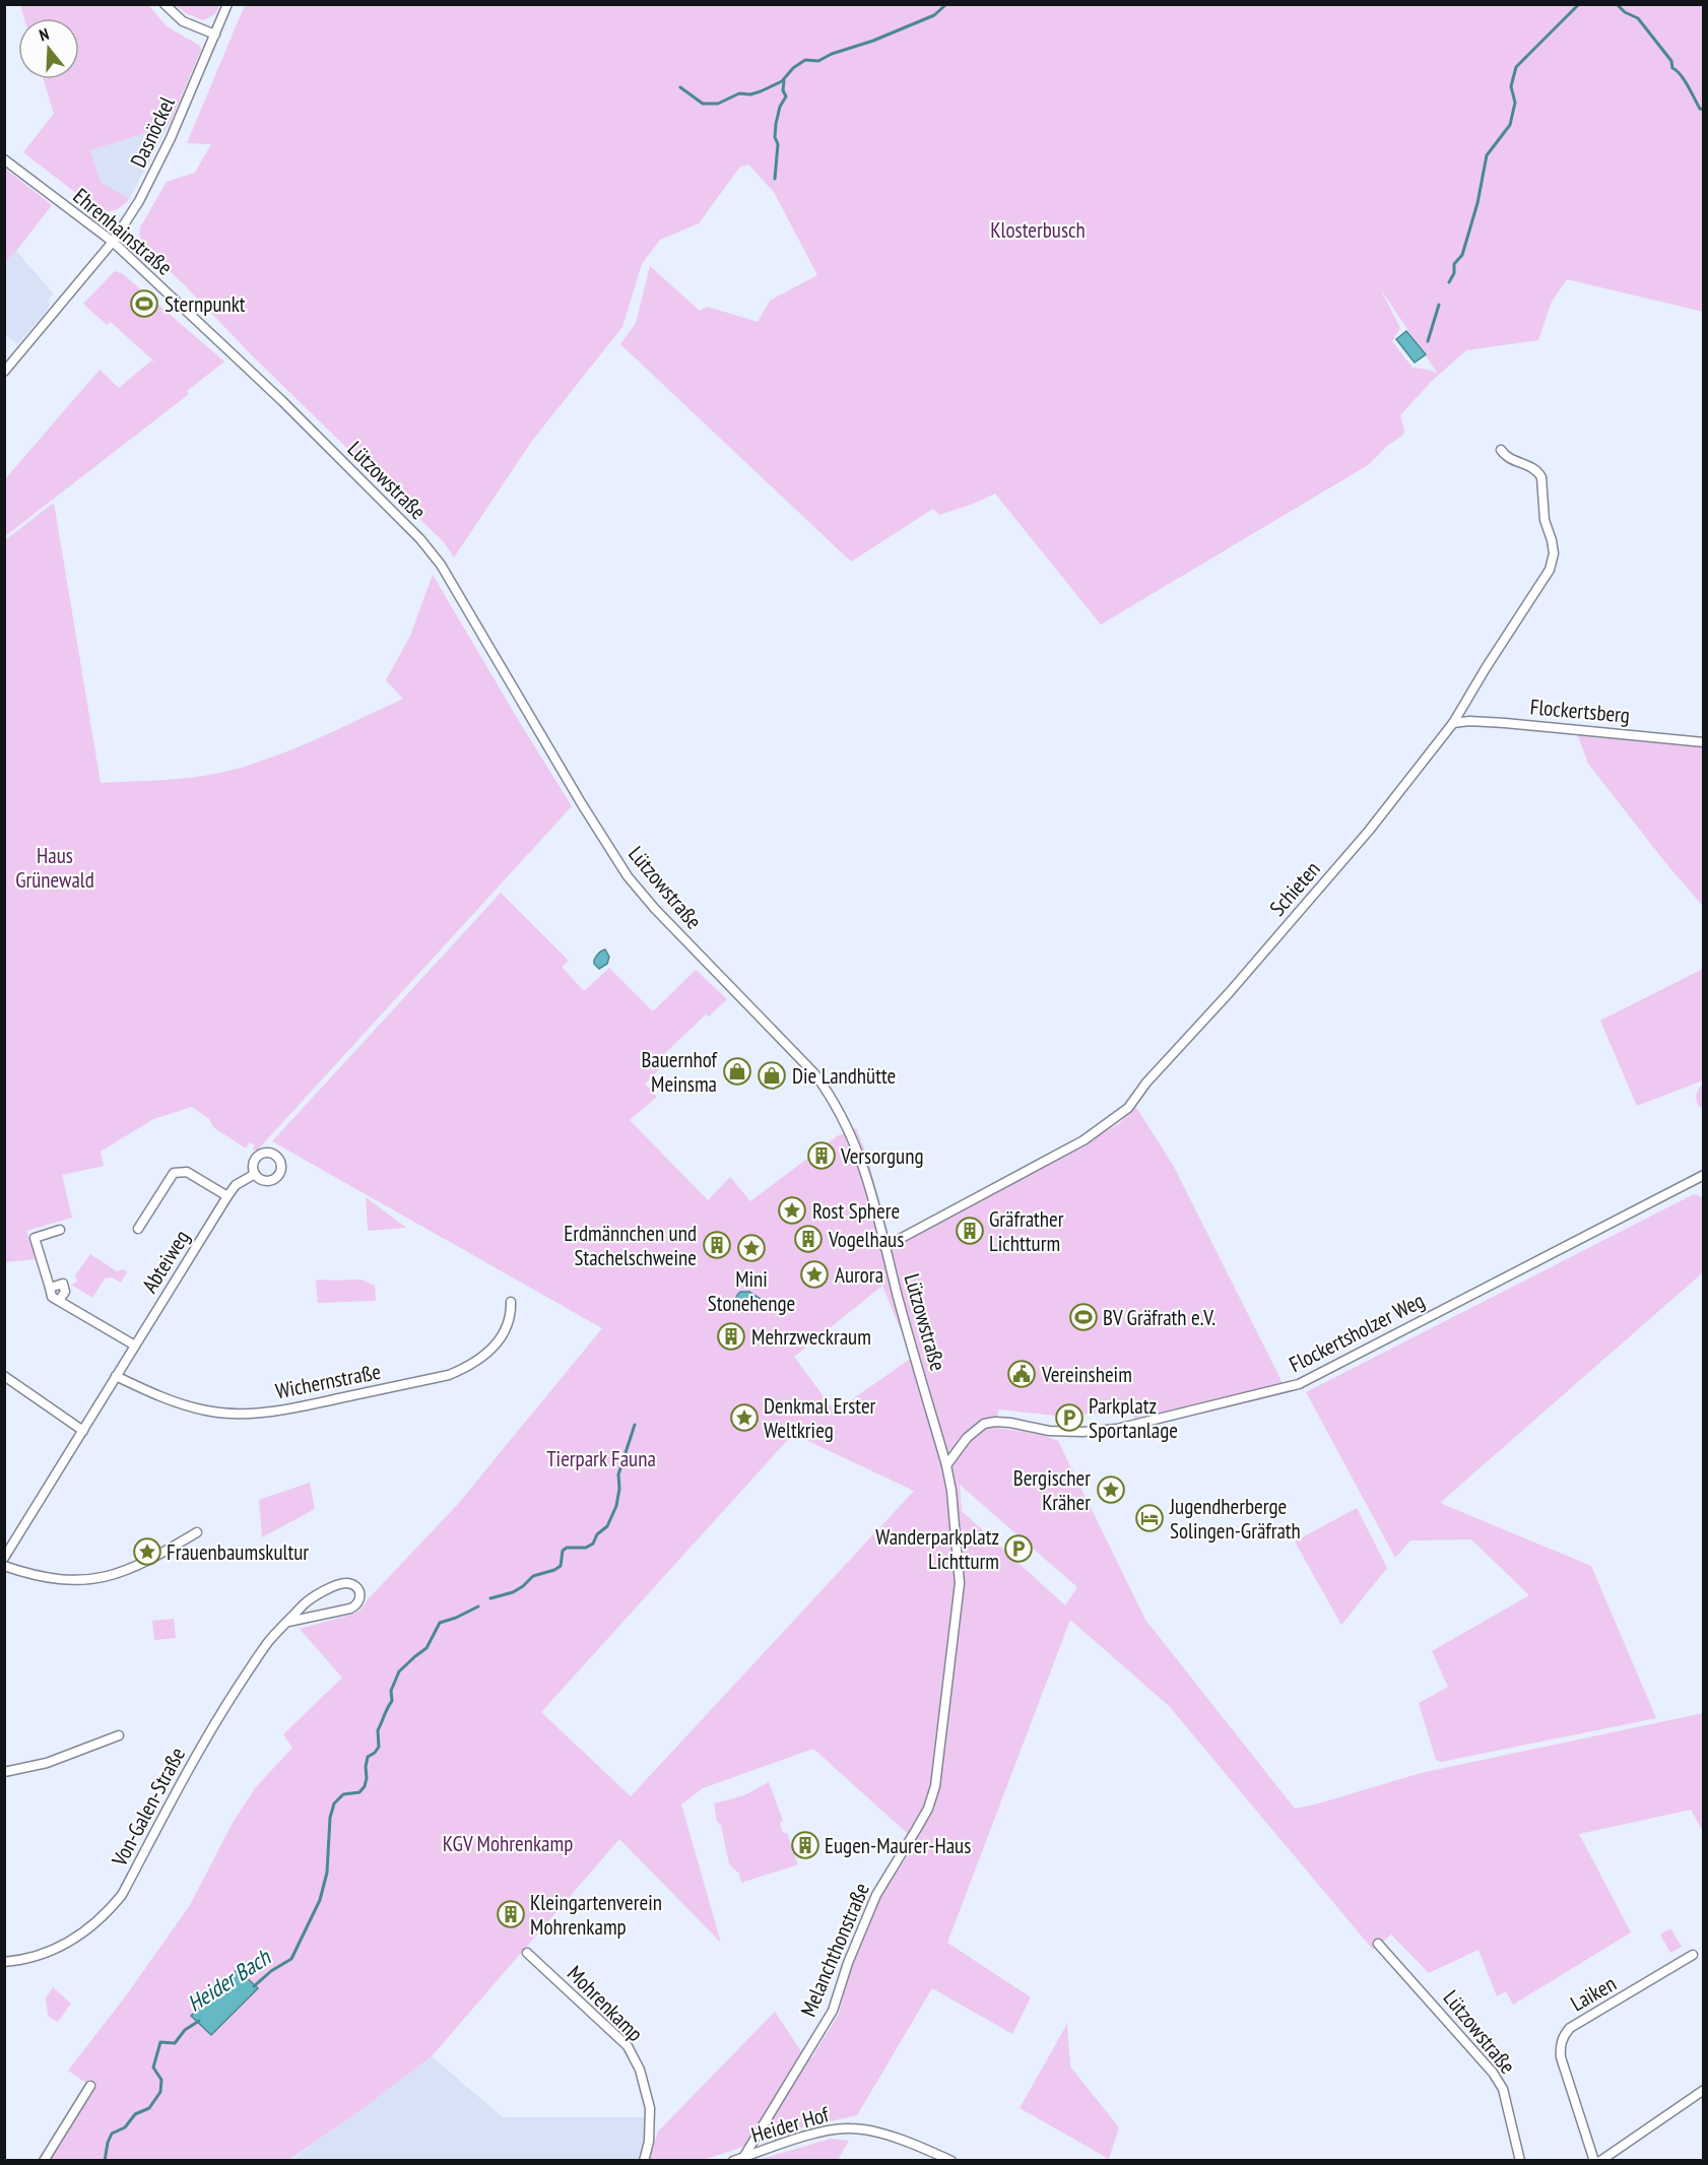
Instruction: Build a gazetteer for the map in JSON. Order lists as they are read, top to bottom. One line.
{"streets":{"street":["Dasnöckel","Ehrenhainstraße","Lützowstraße","Flockertsberg","Schieten","Abteiweg","Flockertsholzer Weg","Wichernstraße","Von-Galen-Straße","Melanchthonstraße","Laiken","Mohrenkamp","Heider Hof"]},"crossings":[["Dasnöckel","Ehrenhainstraße"],["Ehrenhainstraße","Lützowstraße"],["Lützowstraße","Schieten"],["Lützowstraße","Flockertsholzer Weg"],["Lützowstraße","Melanchthonstraße"],["Flockertsberg","Schieten"],["Abteiweg","Wichernstraße"],["Melanchthonstraße","Heider Hof"]],"water":["Heider Bach"],"parks":["Klosterbusch","Haus Grünewald","Tierpark Fauna","KGV Mohrenkamp"],"places":{"sports":["Sternpunkt","BV Gräfrath e.V."],"shop":["Bauernhof Meinsma","Die Landhütte"],"building":["Versorgung","Gräfrather Lichtturm","Vogelhaus","Erdmännchen und Stachelschweine","Mehrzweckraum","Eugen-Maurer-Haus","Kleingartenverein Mohrenkamp"],"place":["Rost Sphere","Mini Stonehenge","Aurora","Denkmal Erster Weltkrieg","Bergischer Kräher","Frauenbaumskultur"],"public building":["Vereinsheim"],"parking":["Parkplatz Sportanlage","Wanderparkplatz Lichtturm"],"hotel":["Jugendherberge Solingen-Gräfrath"]},"north":"top"}
